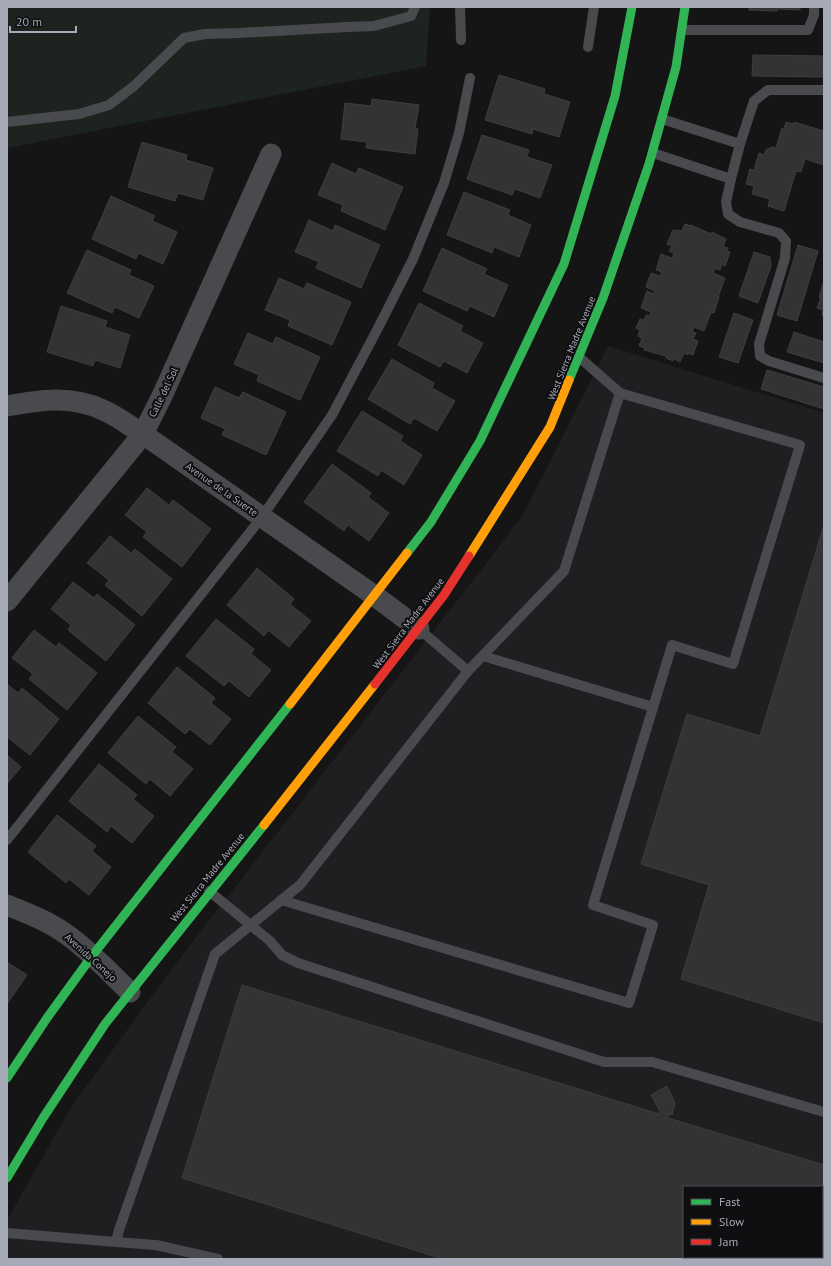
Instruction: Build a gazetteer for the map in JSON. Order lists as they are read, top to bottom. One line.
{"streets":{"street":["West Sierra Madre Avenue","Calle del Sol","Avenue de la Suerte","Avenida Conejo"]},"crossings":[["West Sierra Madre Avenue","Avenue de la Suerte"],["West Sierra Madre Avenue","Avenida Conejo"],["Calle del Sol","Avenue de la Suerte"]],"legend":["Fast","Slow","Jam"],"scale_bar":"20 m"}
